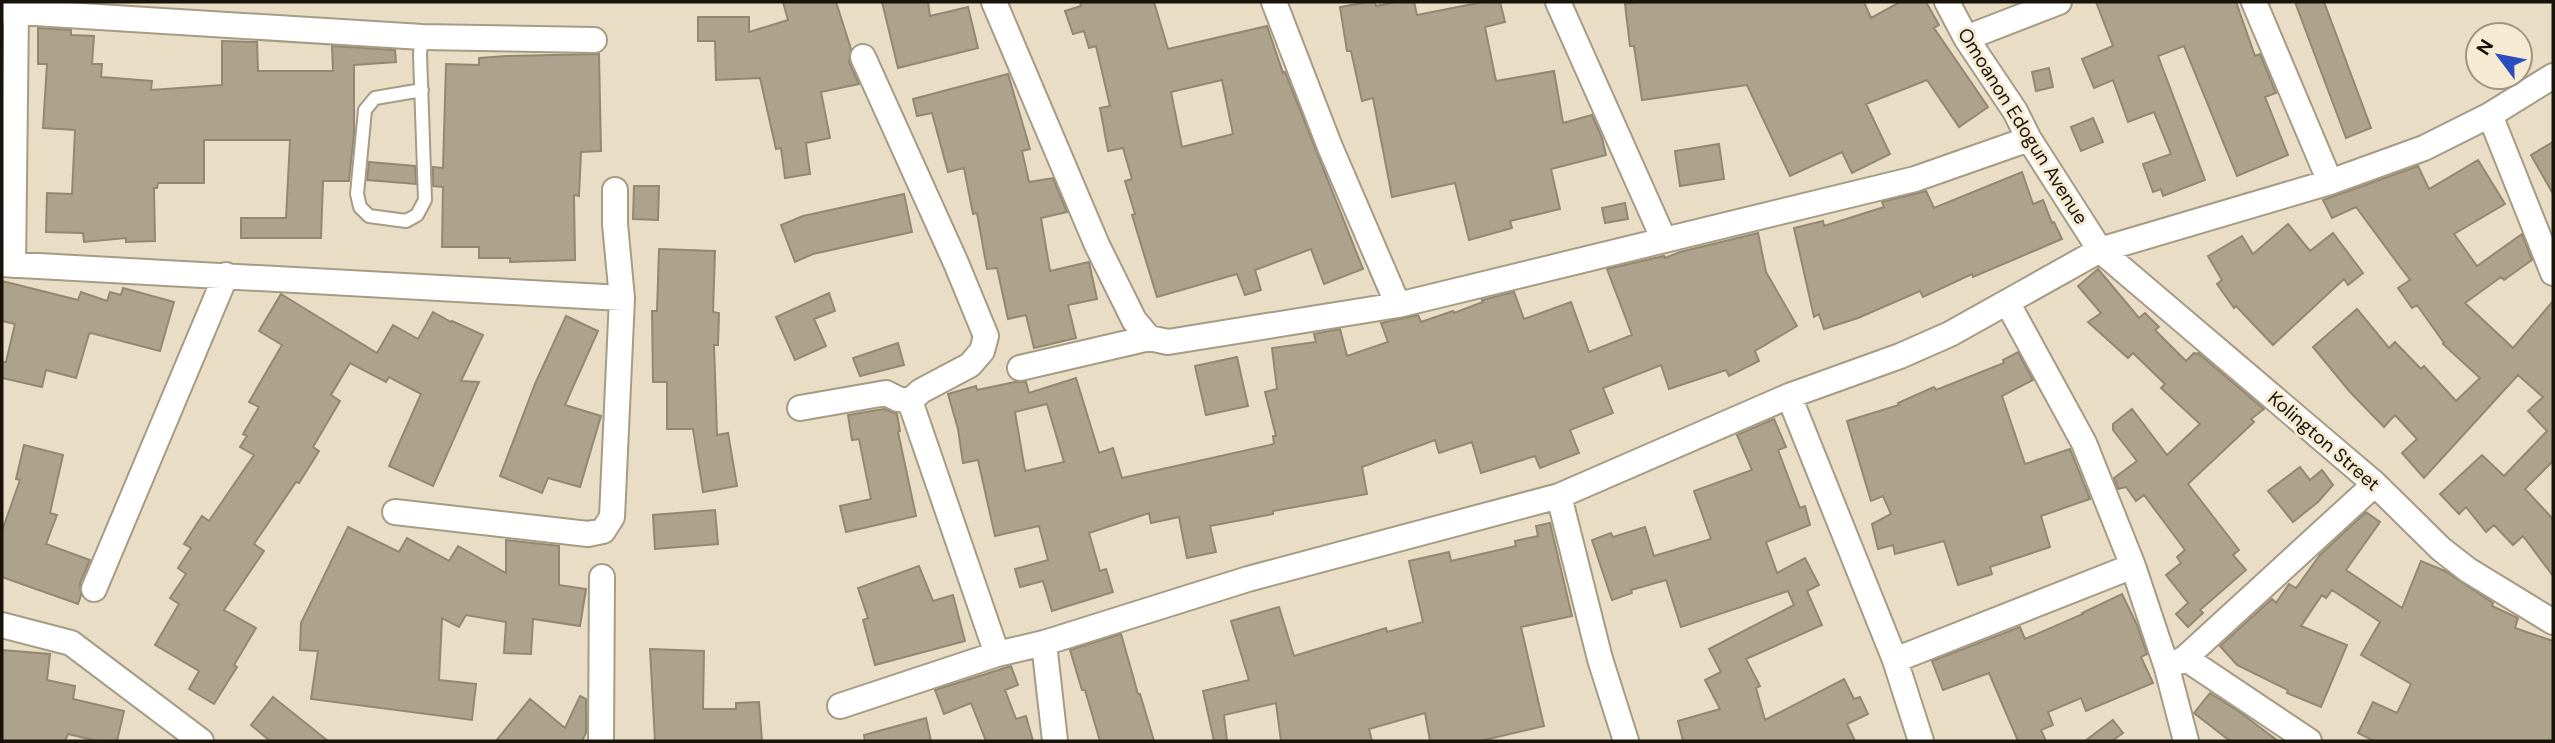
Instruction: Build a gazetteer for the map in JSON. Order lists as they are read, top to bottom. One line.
{"streets":{"street":["Omoanon Edogun Avenue","Kolington Street"]},"crossings":[["Omoanon Edogun Avenue","Kolington Street"]],"north":"top left"}
